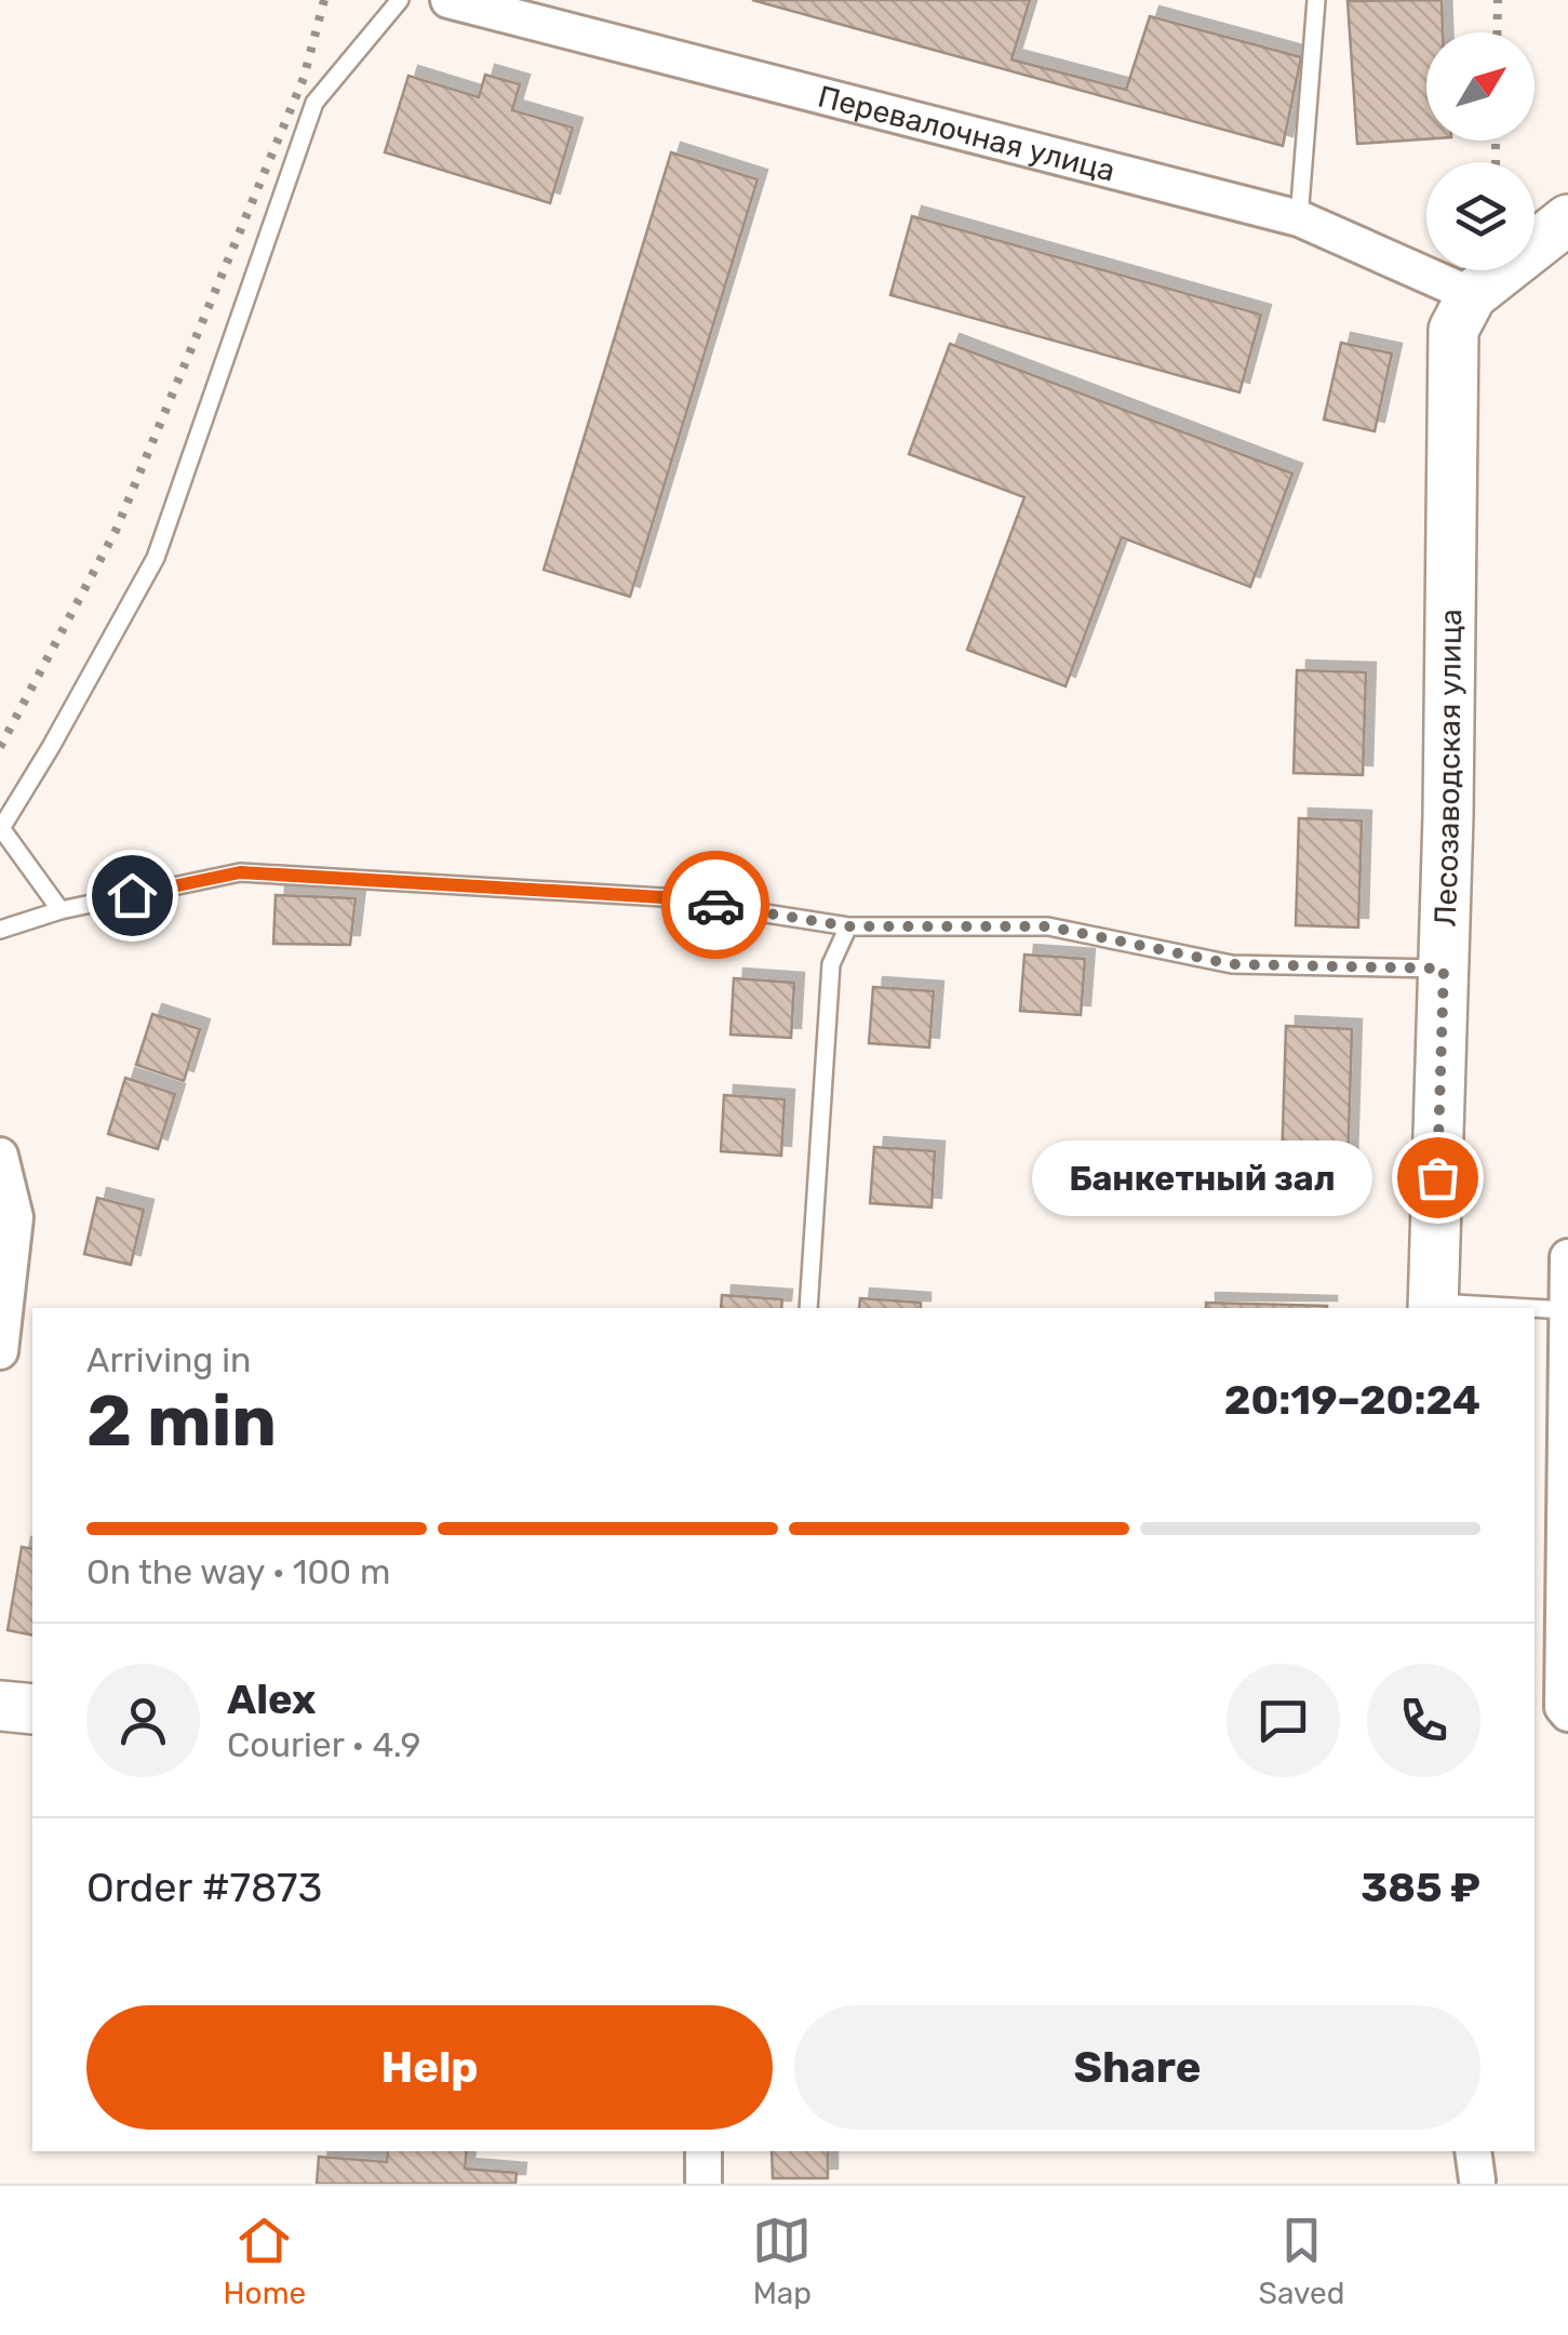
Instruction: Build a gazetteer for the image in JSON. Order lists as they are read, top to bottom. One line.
{"streets":{"street":["Перевалочная улица","Лесозаводская улица"]},"crossings":[["Перевалочная улица","Лесозаводская улица"]],"places":["Банкетный зал"],"north":"top right","page":{"bubble":"Банкетный зал","heading":["2 min","Arriving in","20:19–20:24"],"panel":["Alex","Courier · 4.9","Order #7873","385 ₽"],"bar":"On the way · 100 m","buttons":["Help","Share"],"tabs":["Home","Map","Saved"]}}
